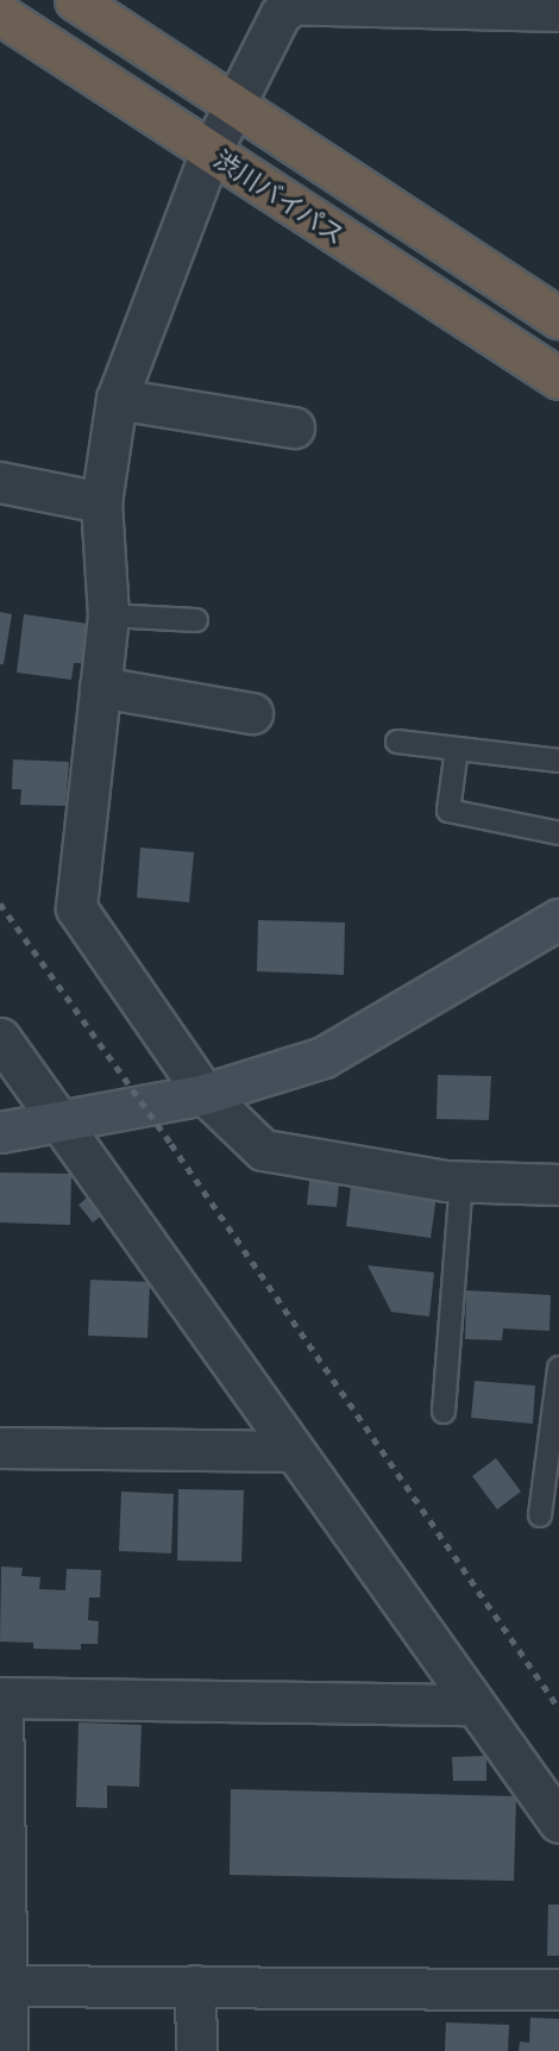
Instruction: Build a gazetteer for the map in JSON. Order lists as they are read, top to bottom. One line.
{"streets":{"highway":["渋川バイパス"]}}
